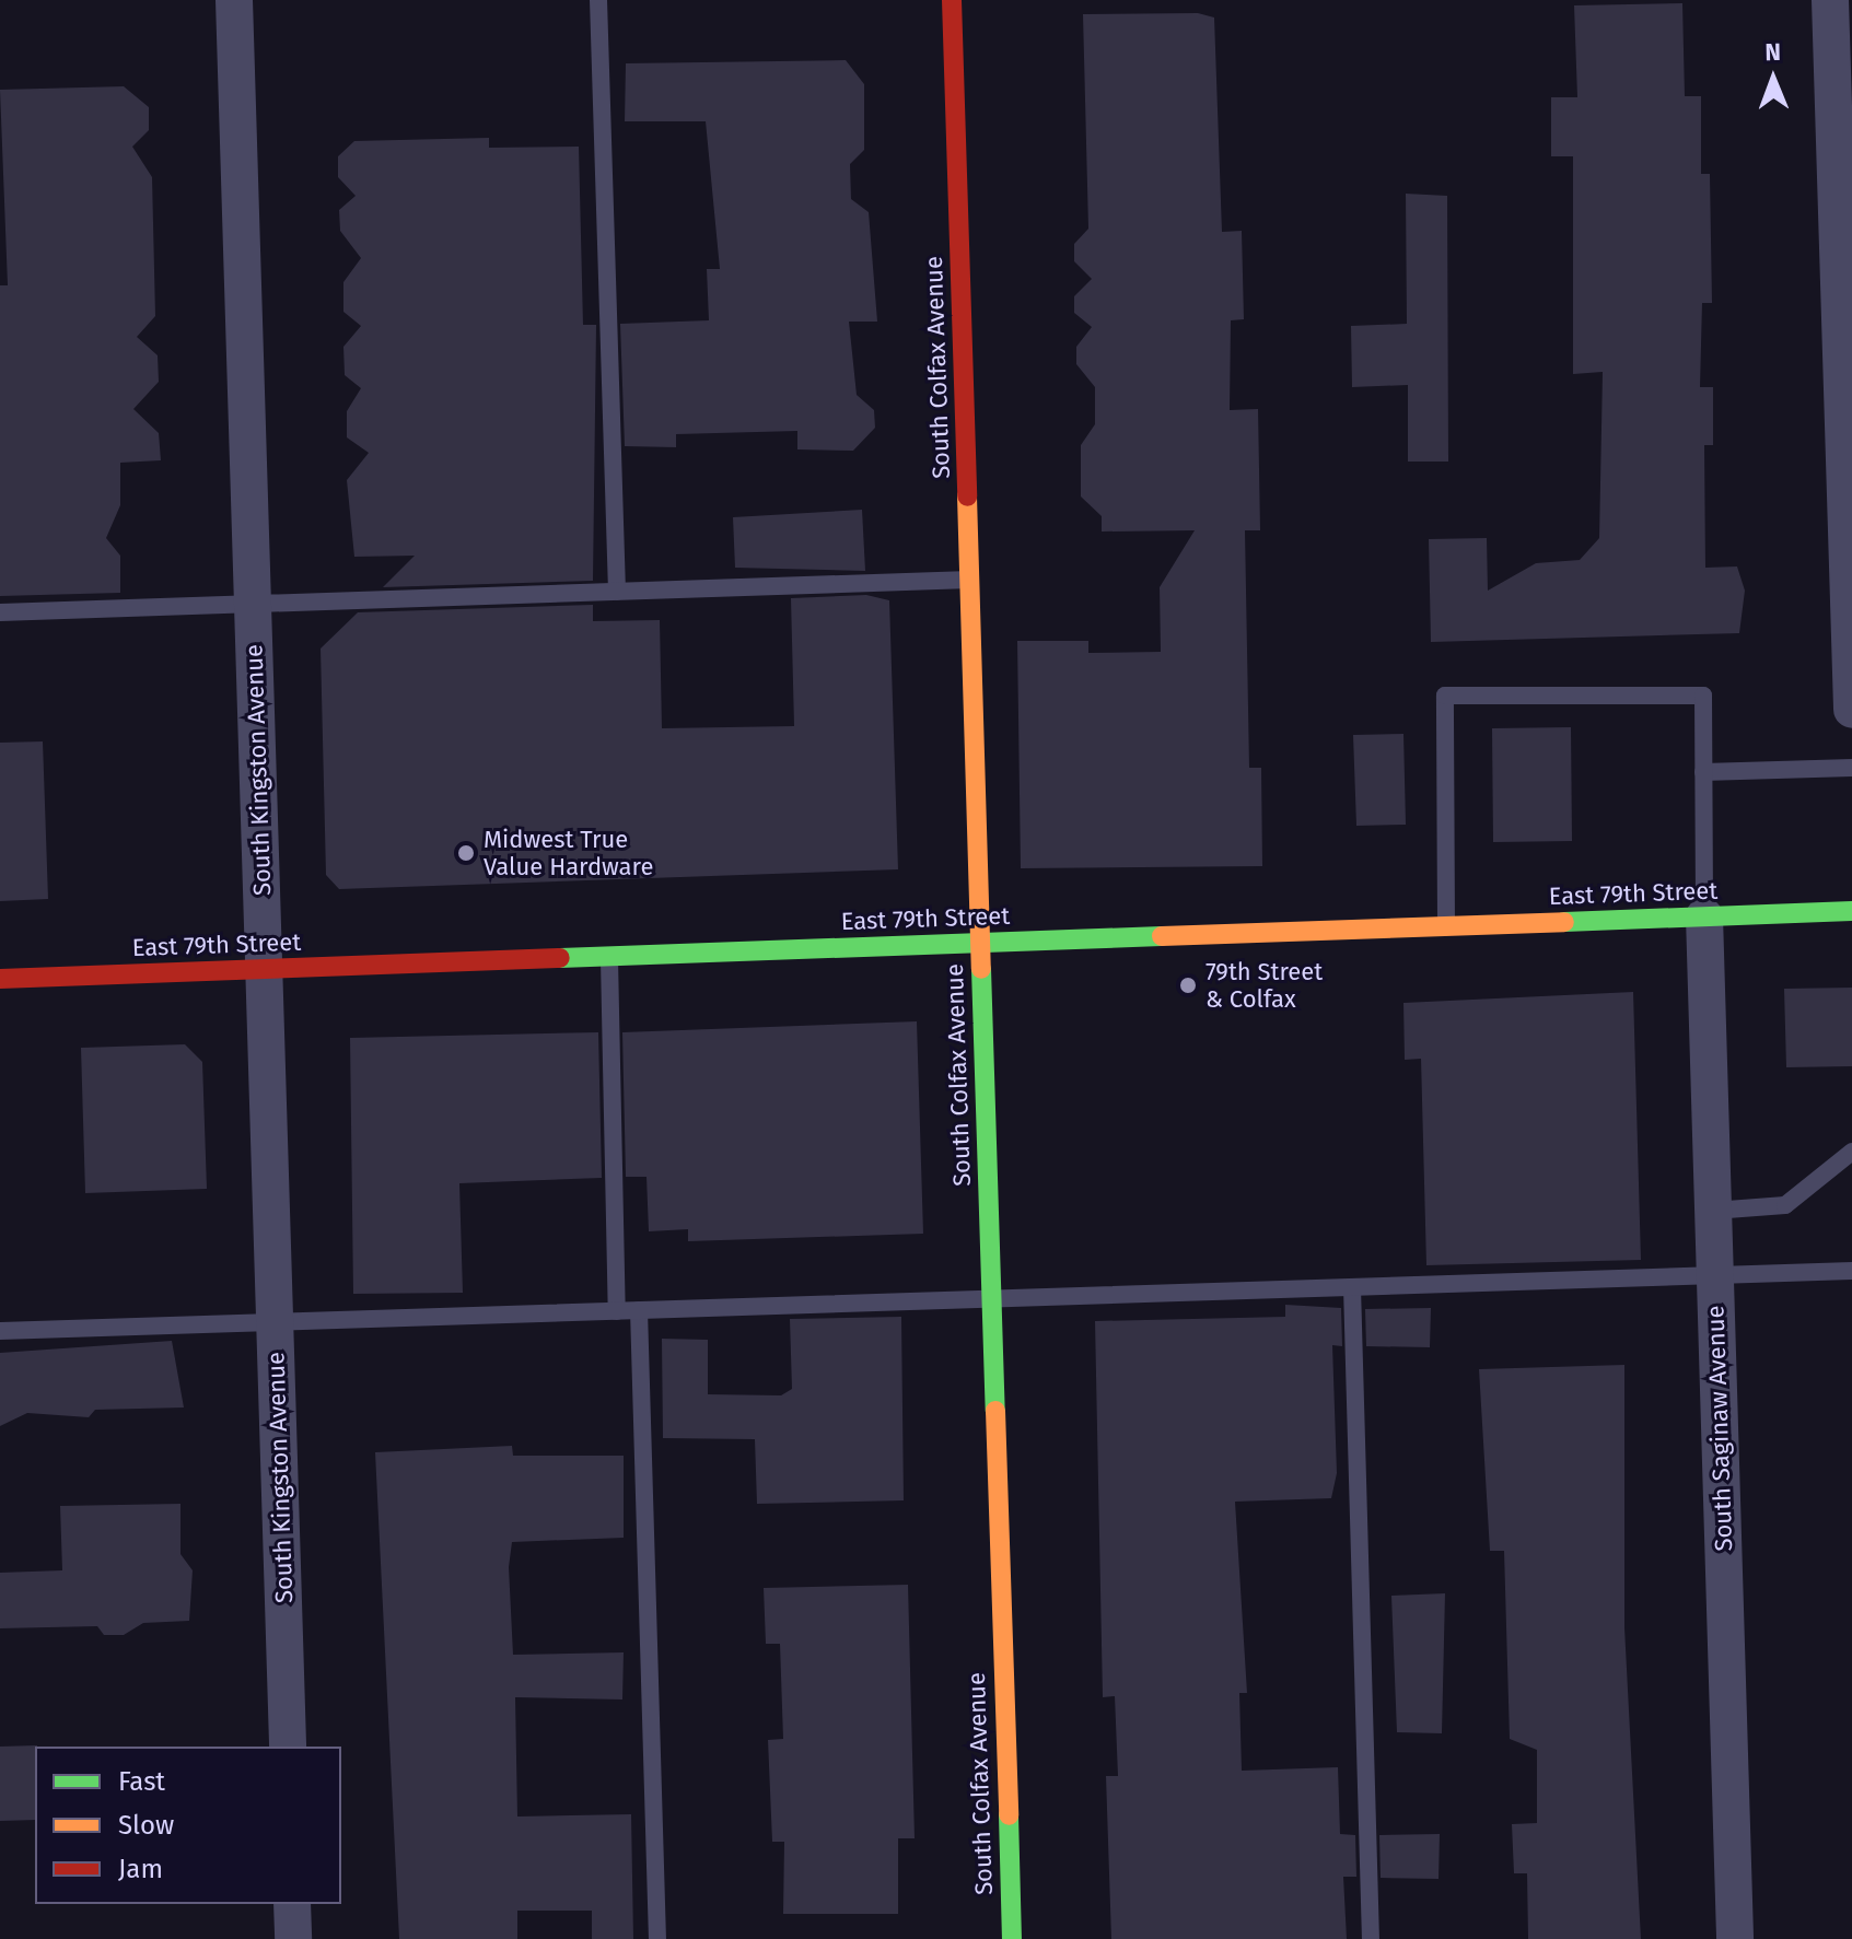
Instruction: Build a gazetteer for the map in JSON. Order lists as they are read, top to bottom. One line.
{"streets":{"street":["South Colfax Avenue","South Kingston Avenue","East 79th Street","South Saginaw Avenue"]},"crossings":[["South Colfax Avenue","East 79th Street"],["South Kingston Avenue","East 79th Street"],["East 79th Street","South Saginaw Avenue"]],"places":["Midwest True Value Hardware","79th Street & Colfax"],"legend":["Fast","Slow","Jam"],"north":"top"}
